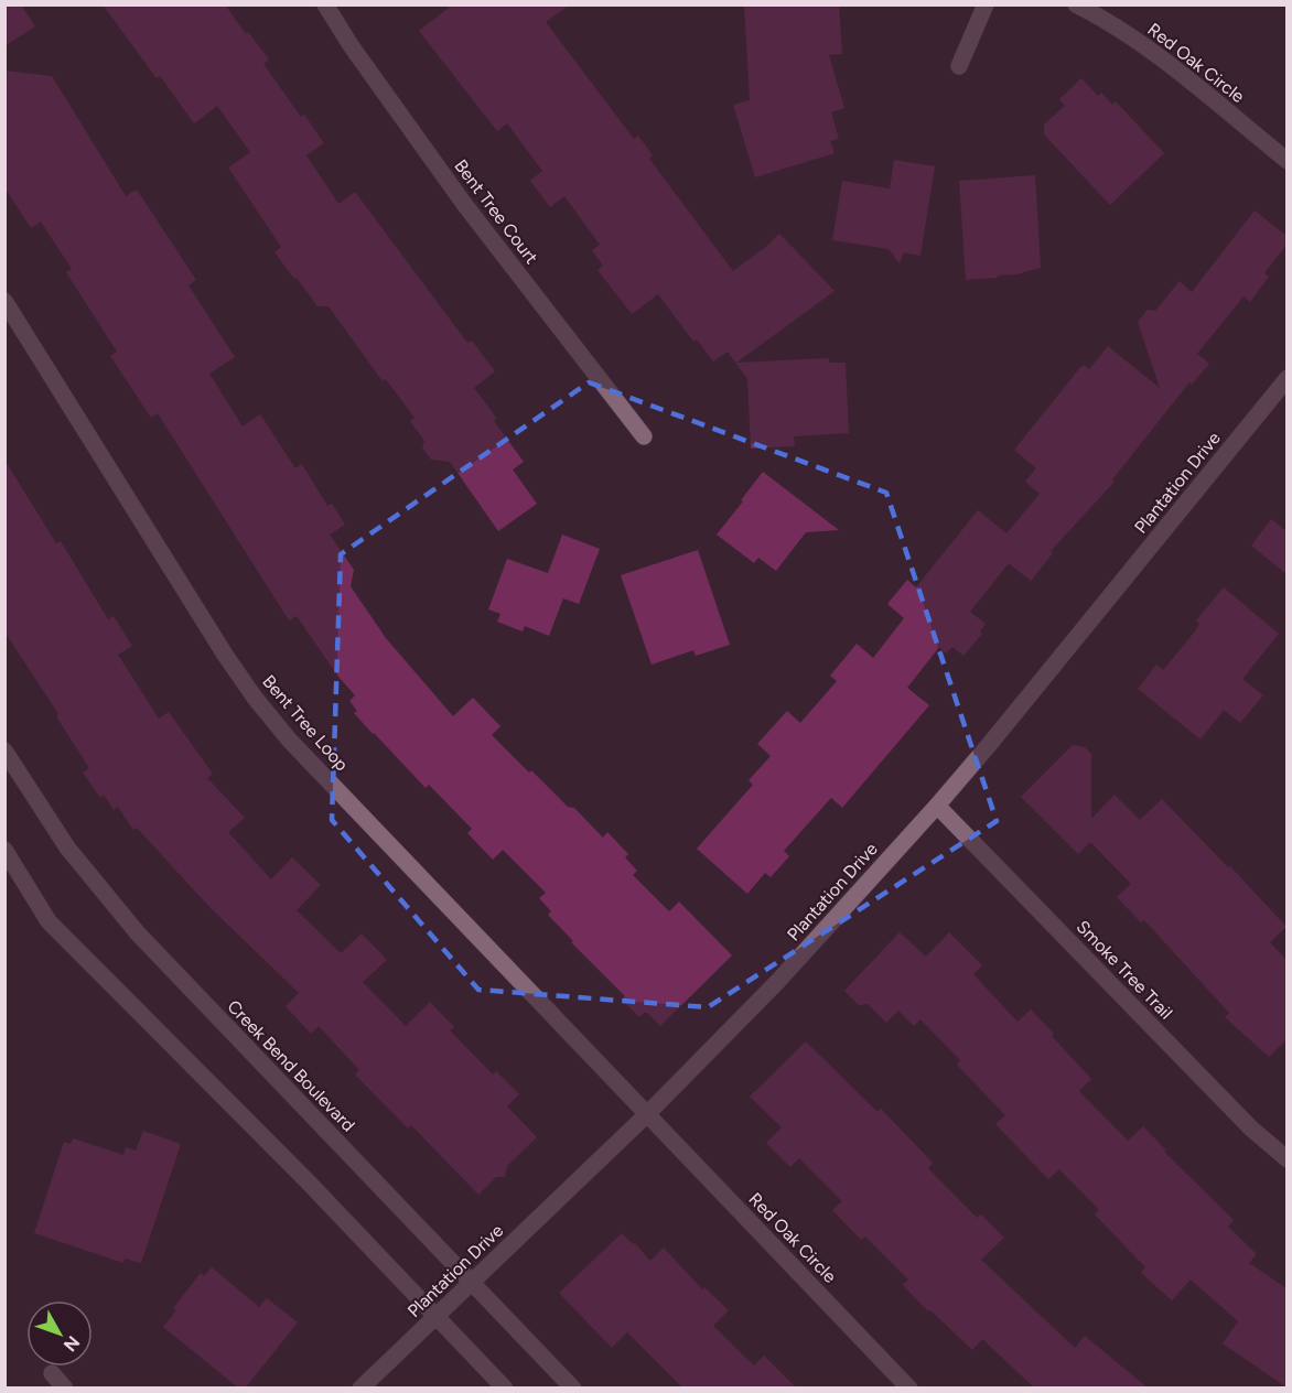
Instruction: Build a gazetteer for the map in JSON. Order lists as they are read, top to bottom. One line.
{"streets":{"street":["Red Oak Circle","Bent Tree Court","Plantation Drive","Bent Tree Loop","Smoke Tree Trail","Creek Bend Boulevard"]},"crossings":[["Red Oak Circle","Plantation Drive"],["Red Oak Circle","Bent Tree Loop"],["Plantation Drive","Bent Tree Loop"],["Plantation Drive","Smoke Tree Trail"],["Plantation Drive","Creek Bend Boulevard"]],"north":"bottom right"}
